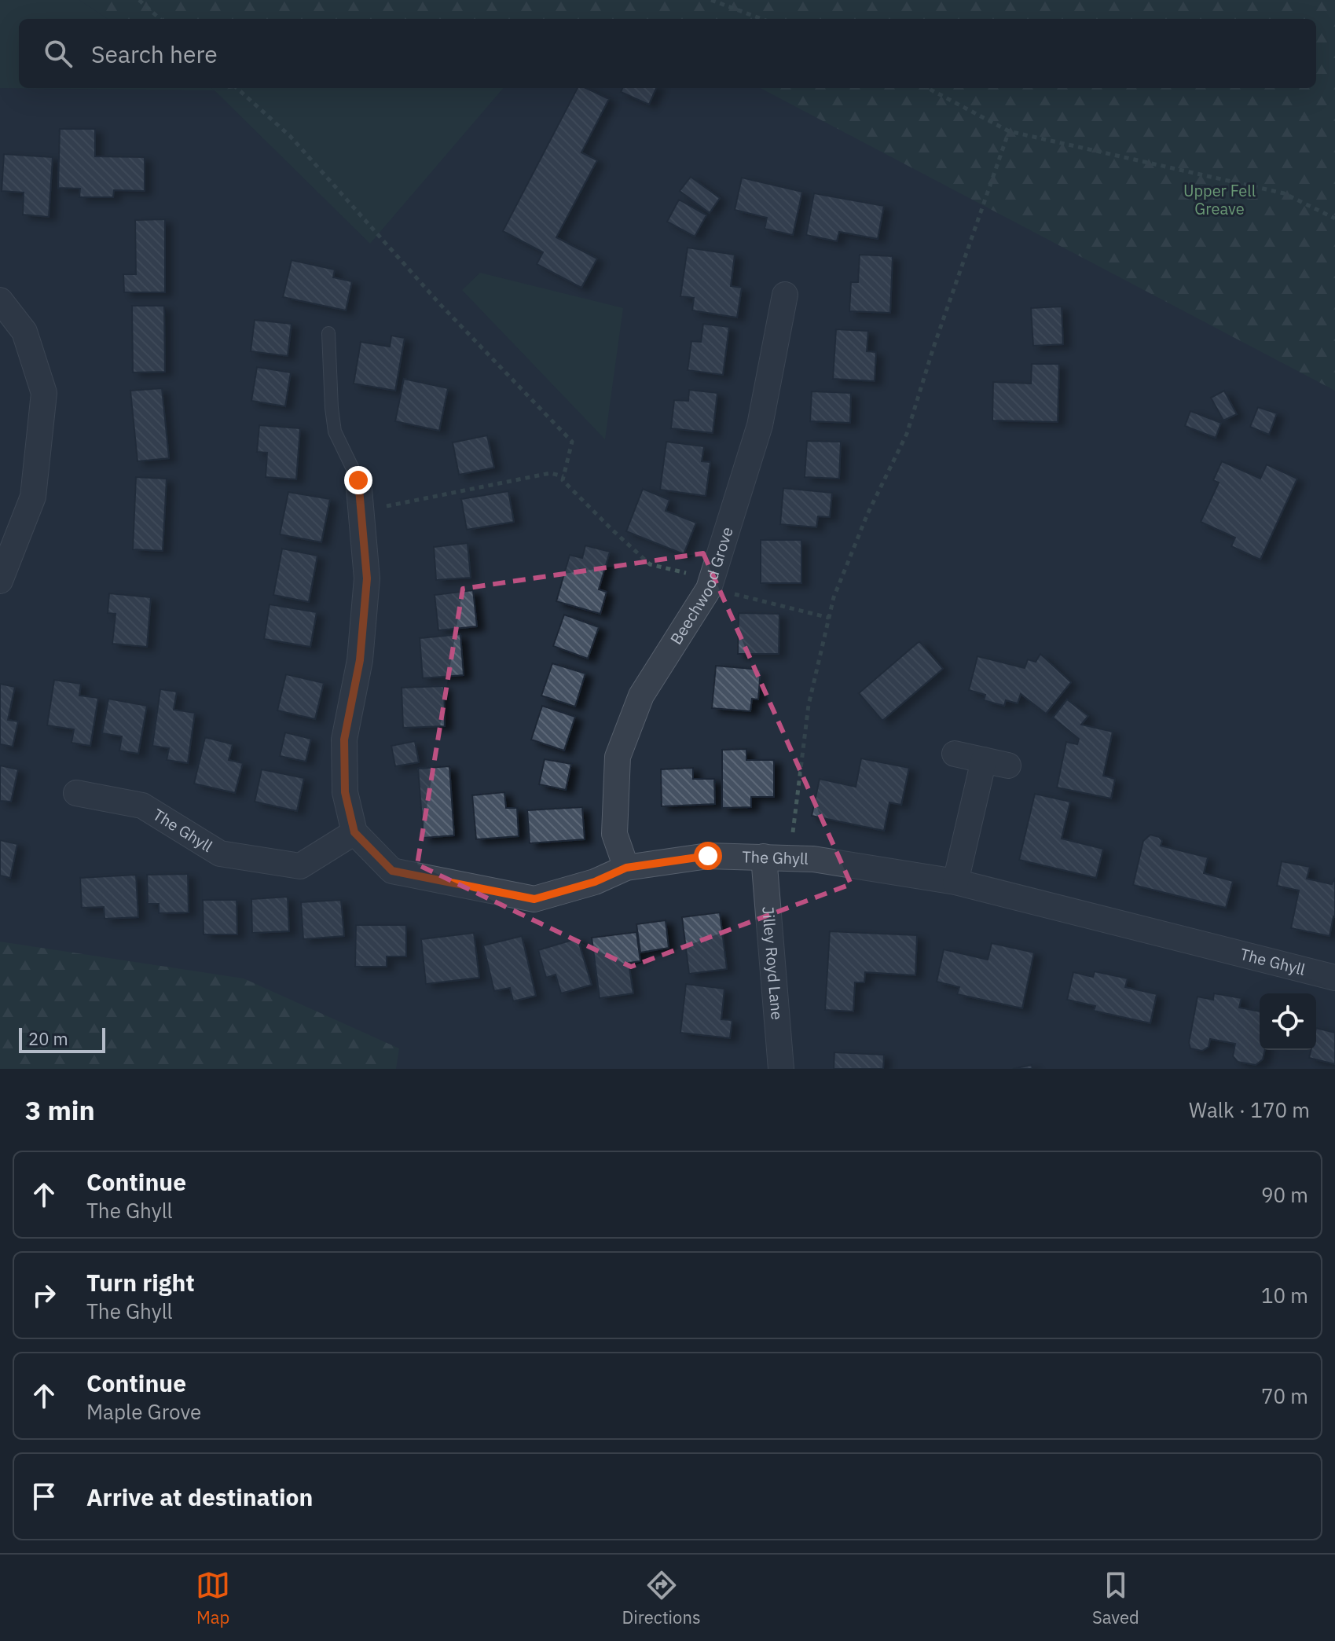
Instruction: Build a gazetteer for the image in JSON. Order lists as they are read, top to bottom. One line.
{"streets":{"street":["Beechwood Grove","The Ghyll","Jilley Royd Lane"]},"crossings":[["Beechwood Grove","The Ghyll"],["The Ghyll","Jilley Royd Lane"]],"parks":["Upper Fell Greave"],"scale_bar":"20 m","page":{"search":"Search here","scale":"20 m","heading":["3 min","Walk · 170 m"],"list":[["Continue","The Ghyll","90 m"],["Turn right","The Ghyll","10 m"],["Continue","Maple Grove","70 m"],"Arrive at destination"],"nav":["Map","Directions","Saved"]}}
